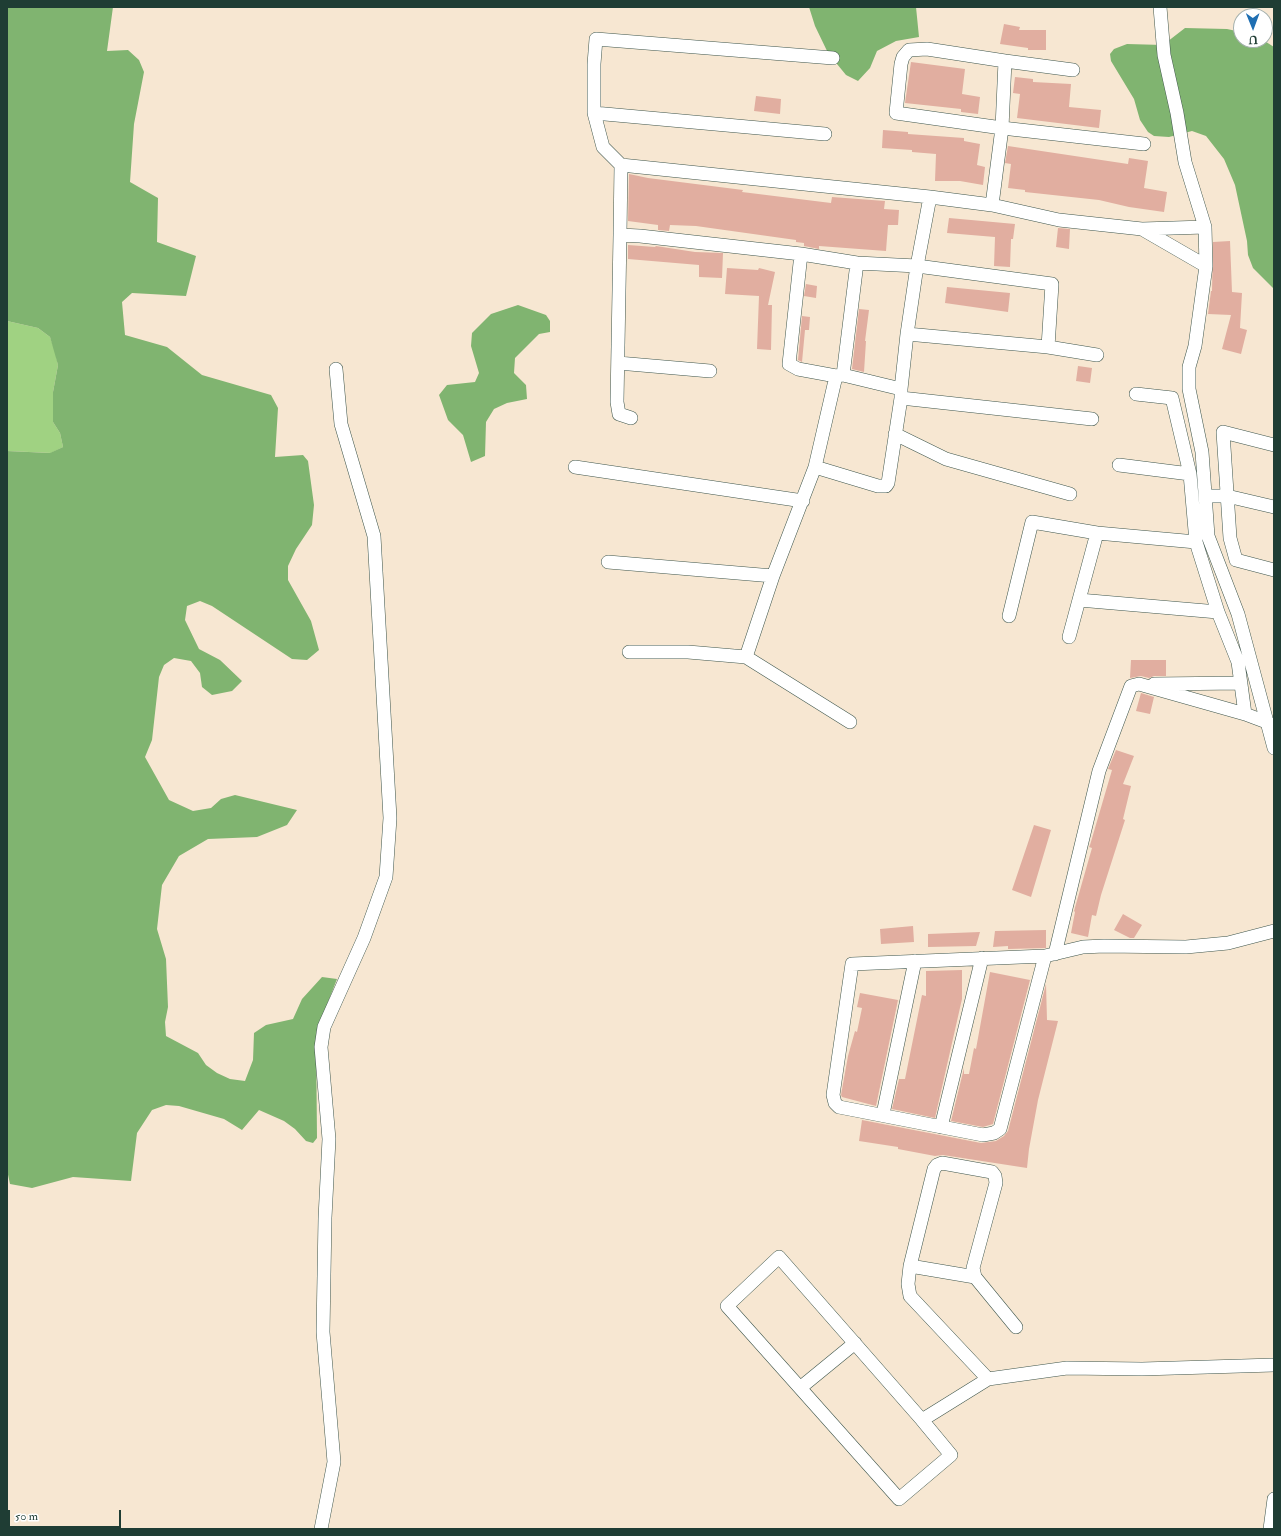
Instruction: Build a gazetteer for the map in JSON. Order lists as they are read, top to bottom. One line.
{"scale_bar":"50 m","north":"bottom"}
